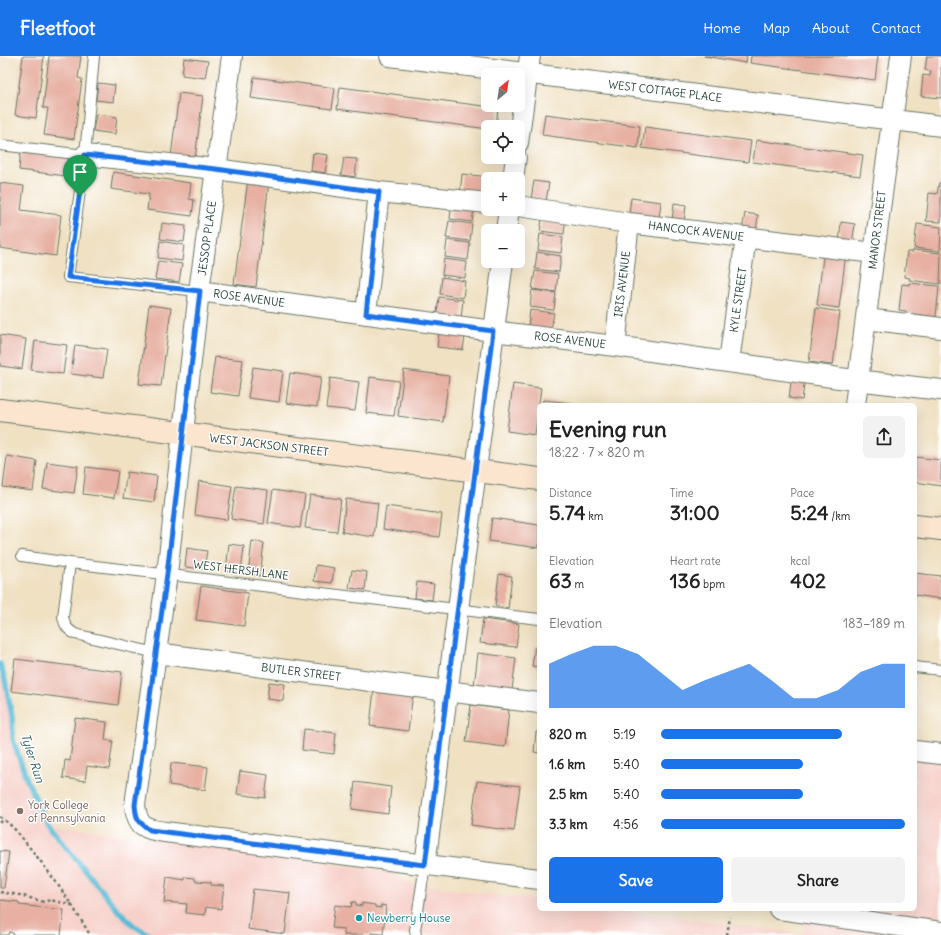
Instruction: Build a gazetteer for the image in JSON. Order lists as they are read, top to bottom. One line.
{"streets":{"street":["WEST COTTAGE PLACE","MANOR STREET","HANCOCK AVENUE","JESSOP PLACE","IRIS AVENUE","ROSE AVENUE","KYLE STREET","WEST JACKSON STREET","BUTLER STREET"],"lane":["WEST HERSH LANE"]},"crossings":[["WEST COTTAGE PLACE","MANOR STREET"],["MANOR STREET","HANCOCK AVENUE"],["MANOR STREET","ROSE AVENUE"],["HANCOCK AVENUE","IRIS AVENUE"],["HANCOCK AVENUE","KYLE STREET"],["JESSOP PLACE","ROSE AVENUE"],["JESSOP PLACE","WEST JACKSON STREET"],["JESSOP PLACE","WEST HERSH LANE"],["JESSOP PLACE","BUTLER STREET"],["IRIS AVENUE","ROSE AVENUE"],["ROSE AVENUE","KYLE STREET"]],"water":["Tyler Run"],"places":["York College of Pennsylvania","Newberry House"],"north":"top right","page":{"header":"Fleetfoot","nav":["Home","Map","About","Contact"],"map_buttons":["+","−"],"heading":["Evening run","18:22 · 7 × 820 m"],"stats":[["Distance","5.74 km"],["Time","31:00"],["Pace","5:24 /km"],["Elevation","63 m"],["Heart rate","136 bpm"],["kcal","402"]],"chart":["Elevation","183–189 m"],"list":[{"name":"820 m","note":"5:19"},{"name":"1.6 km","note":"5:40"},{"name":"2.5 km","note":"5:40"},{"name":"3.3 km","note":"4:56"}],"buttons":["Save","Share"]}}
